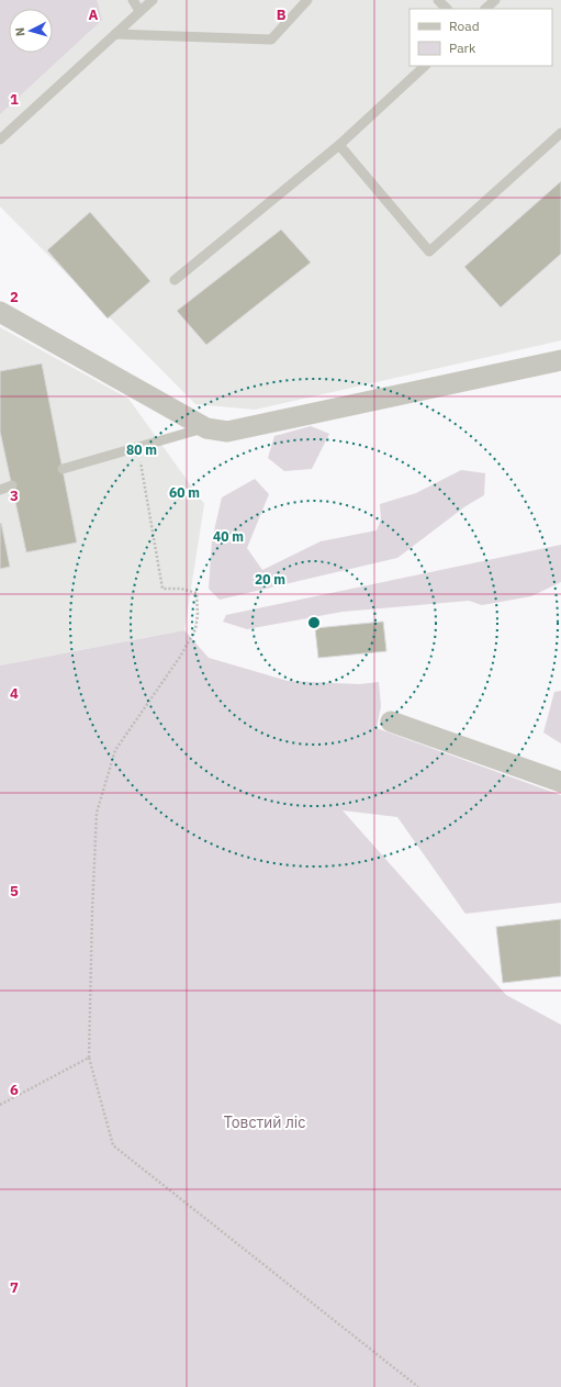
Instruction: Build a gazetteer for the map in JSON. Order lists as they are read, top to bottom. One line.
{"parks":["Товстий ліс"],"legend":["Road","Park"],"north":"left","grid":{"columns":["A","B"],"rows":["1","2","3","4","5","6","7"]},"rings":["80 m","60 m","40 m","20 m"]}
